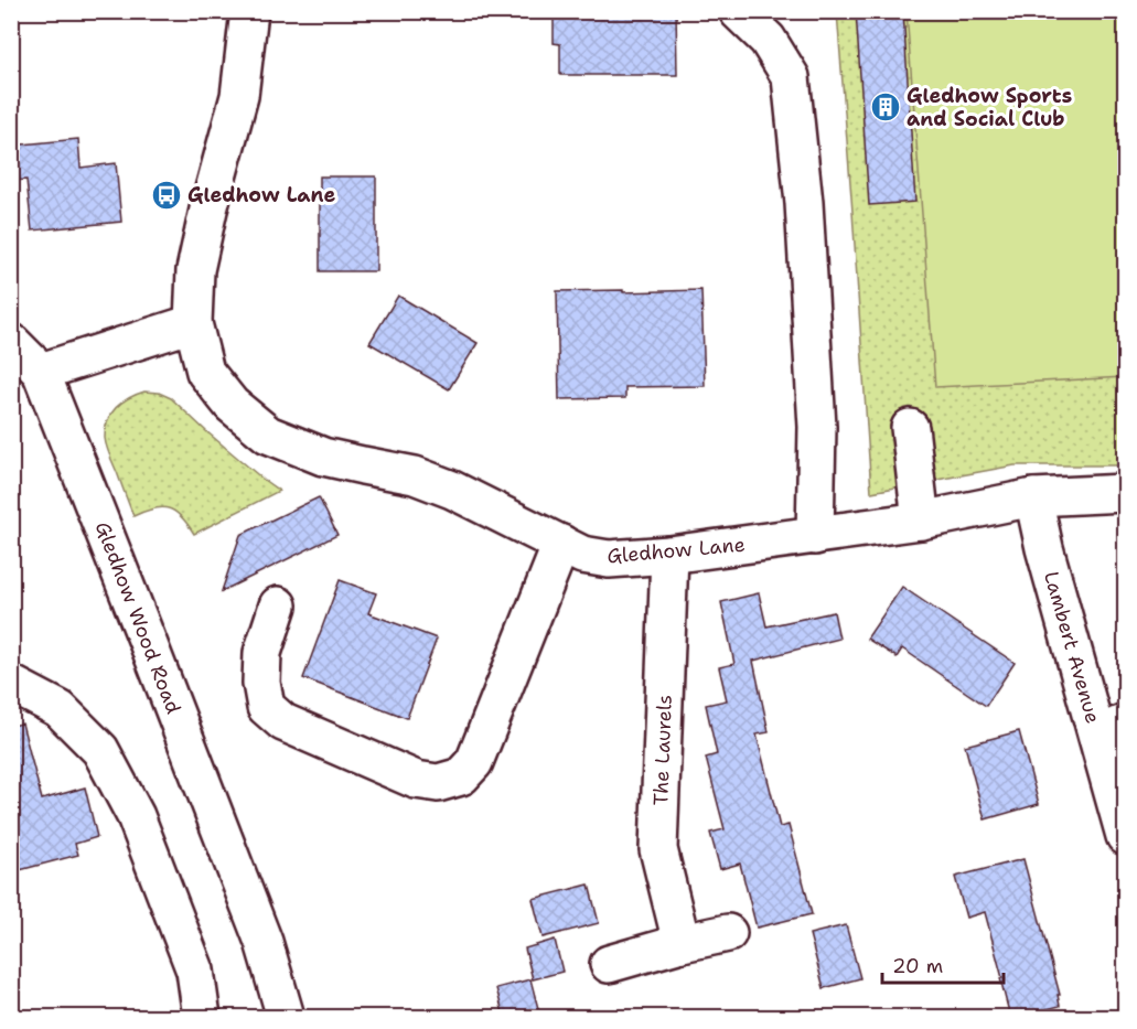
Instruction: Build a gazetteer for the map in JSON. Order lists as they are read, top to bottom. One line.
{"streets":{"street":["Gledhow Lane","Gledhow Wood Road","Lambert Avenue","The Laurels"]},"crossings":[["Gledhow Lane","Lambert Avenue"],["Gledhow Lane","The Laurels"]],"places":{"building":["Gledhow Sports and Social Club"],"bus stop":["Gledhow Lane"]},"scale_bar":"20 m"}
